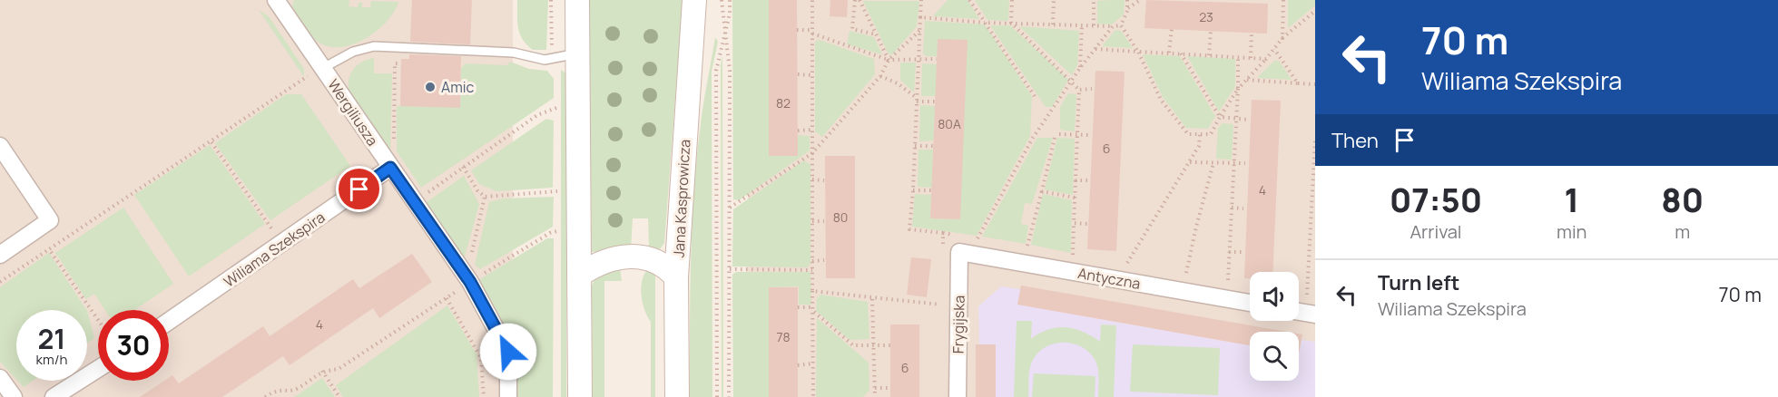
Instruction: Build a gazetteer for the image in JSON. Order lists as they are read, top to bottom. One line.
{"streets":{"main road":["Jana Kasprowicza"],"street":["Wergiliusza","Wiliama Szekspira","Antyczna","Frygijska"]},"crossings":[["Wergiliusza","Wiliama Szekspira"],["Antyczna","Frygijska"]],"places":["Amic"],"house_numbers":["23","82","80A","6","4","80","4","78","6"],"page":{"turn":["70 m","Wiliama Szekspira"],"then":"Then","eta":["07:50","Arrival","1","min","80","m"],"list":[{"name":"Turn left","note":"Wiliama Szekspira","value":"70 m"}],"speed":"21 km/h","limit":"30"}}
